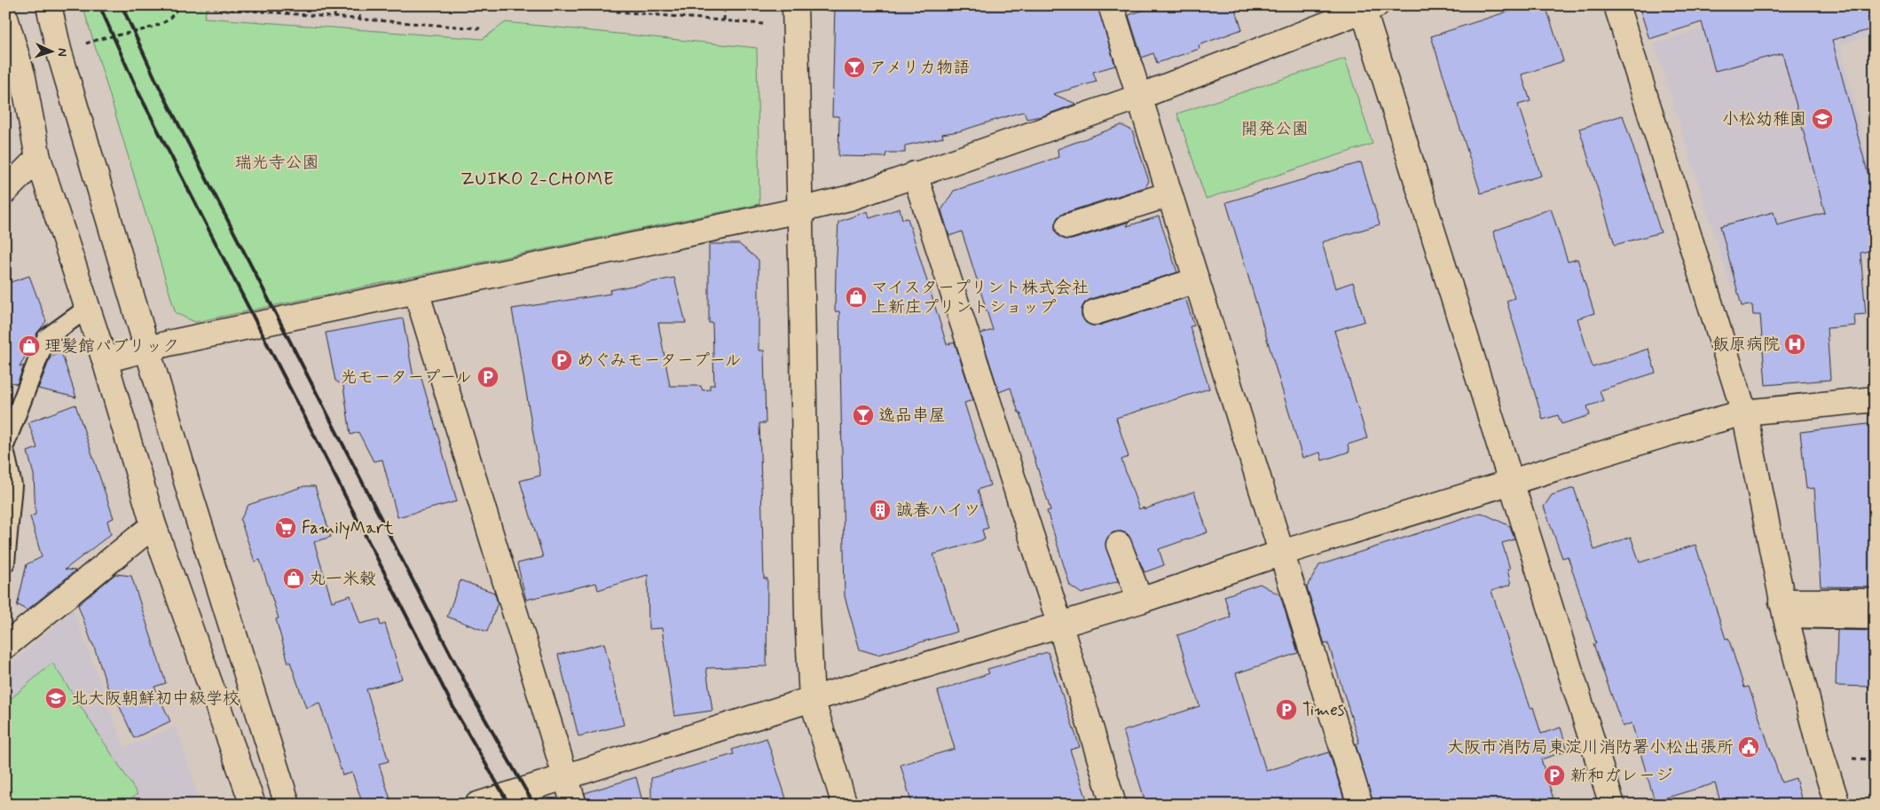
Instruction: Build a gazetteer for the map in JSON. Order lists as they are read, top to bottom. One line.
{"districts":["ZUIKO 2-CHOME"],"parks":["開発公園","瑞光寺公園"],"places":{"bar":["アメリカ物語","逸品串屋"],"school or university":["小松幼稚園","北大阪朝鮮初中級学校"],"shop":["マイスタープリント株式会社 上新庄プリントショップ","理髪館パブリック","丸一米穀"],"hospital":["飯原病院"],"parking":["めぐみモータープール","光モータープール","Times","新和ガレージ"],"building":["誠春ハイツ"],"supermarket":["FamilyMart"],"public building":["大阪市消防局東淀川消防署小松出張所"]},"north":"right"}
